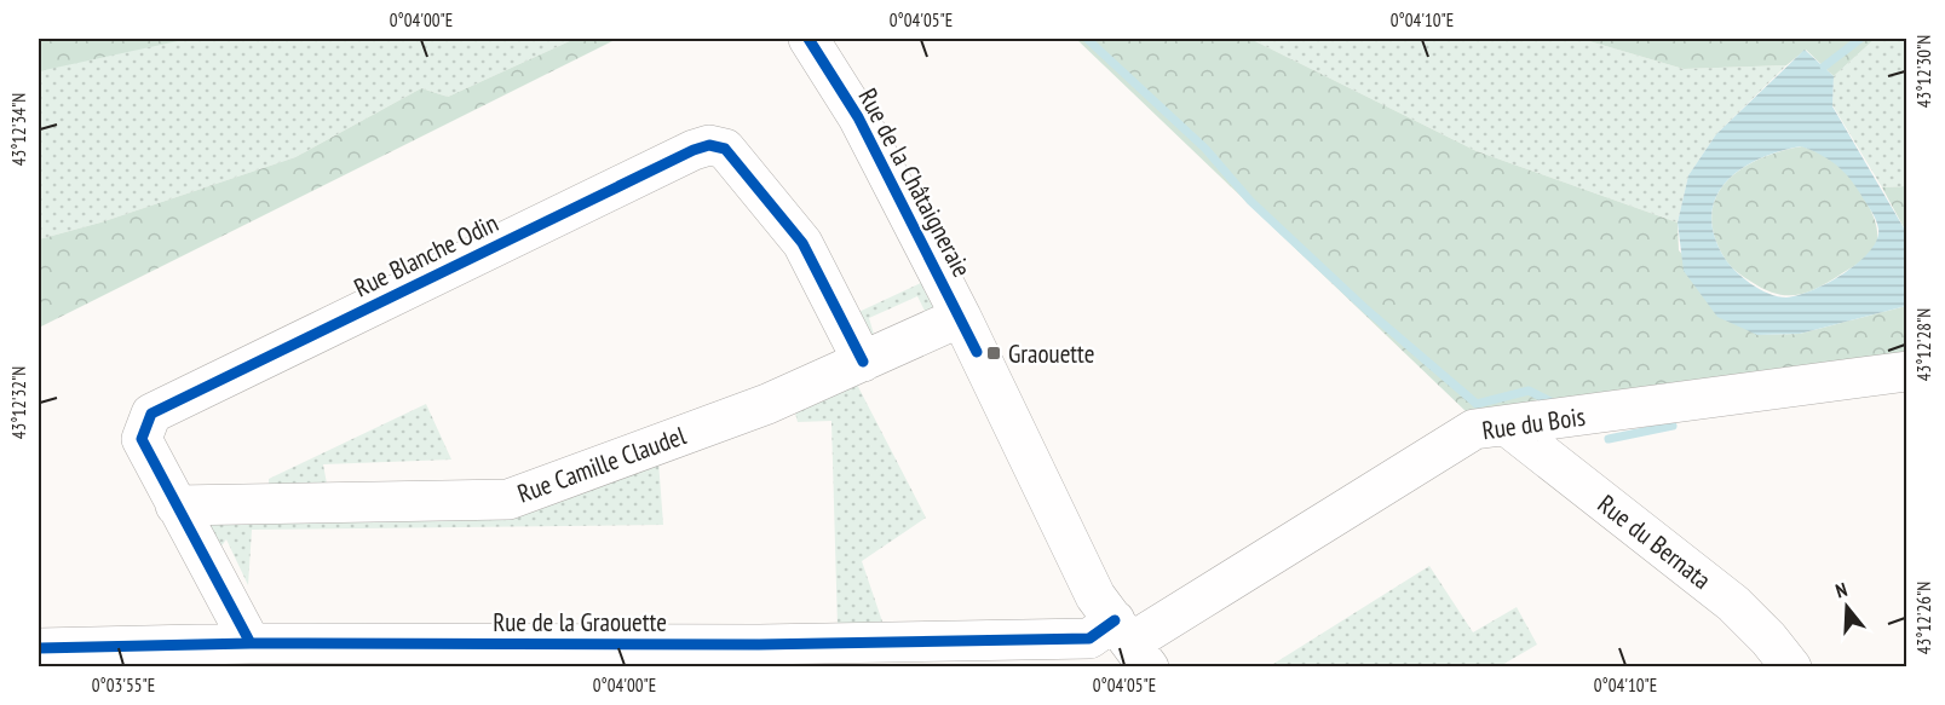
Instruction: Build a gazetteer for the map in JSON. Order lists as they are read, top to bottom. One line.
{"streets":{"street":["Rue de la Châtaigneraie","Rue Blanche Odin","Rue du Bois","Rue Camille Claudel","Rue du Bernata","Rue de la Graouette"]},"crossings":[["Rue de la Châtaigneraie","Rue du Bois"],["Rue de la Châtaigneraie","Rue Camille Claudel"],["Rue de la Châtaigneraie","Rue de la Graouette"],["Rue Blanche Odin","Rue Camille Claudel"],["Rue Blanche Odin","Rue de la Graouette"],["Rue du Bois","Rue du Bernata"],["Rue du Bois","Rue de la Graouette"]],"places":{"transit":["Graouette"]},"north":"top","coordinates":["0°04'00\"E","0°04'05\"E","0°04'10\"E","43°12'30\"N","43°12'34\"N","43°12'28\"N","43°12'32\"N","43°12'26\"N","0°03'55\"E"]}
